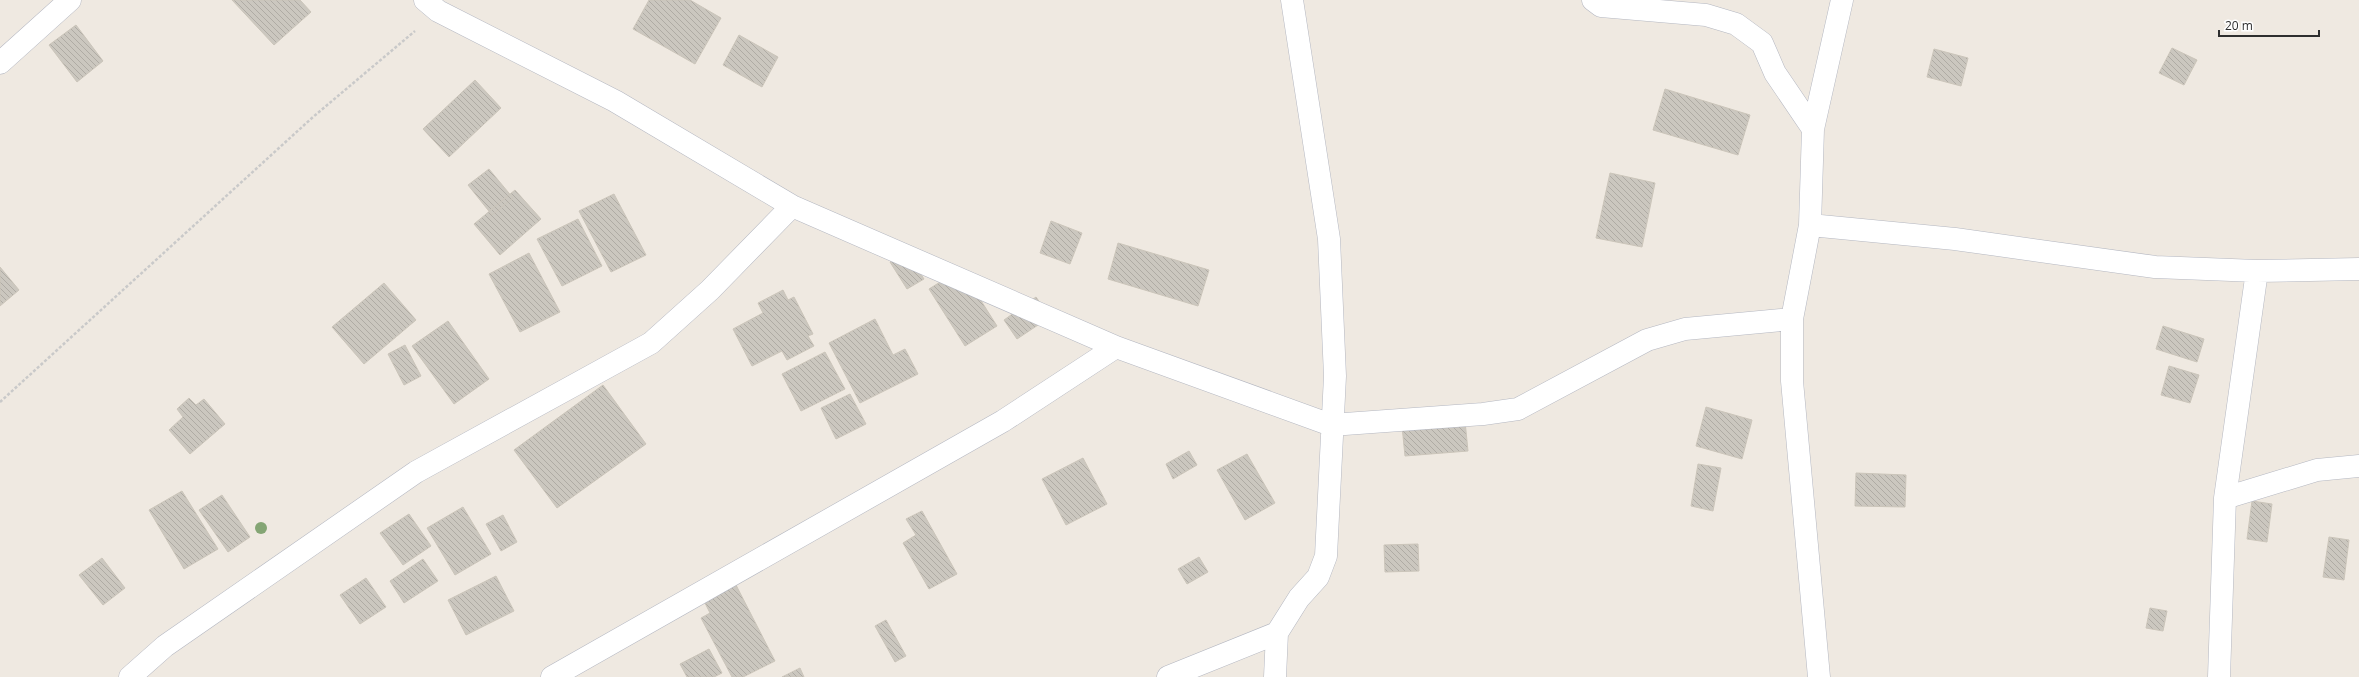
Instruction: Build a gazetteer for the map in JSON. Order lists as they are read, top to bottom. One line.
{"scale_bar":"20 m"}
